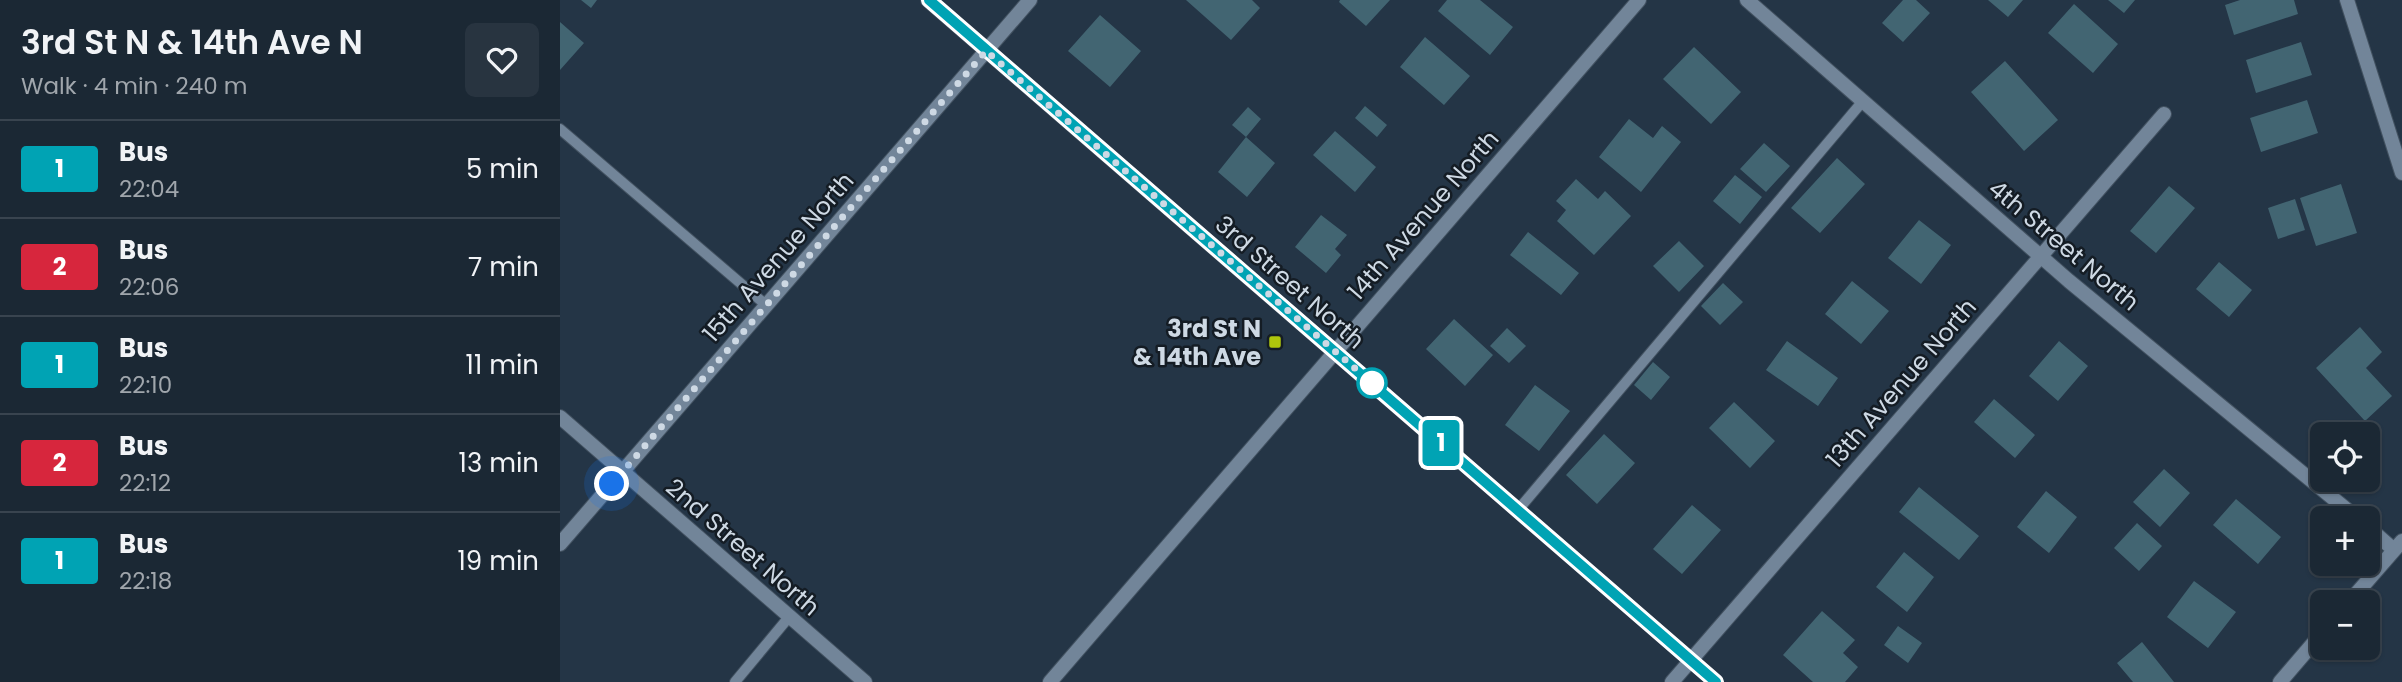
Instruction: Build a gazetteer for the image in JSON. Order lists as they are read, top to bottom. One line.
{"streets":{"street":["14th Avenue North","4th Street North","15th Avenue North","3rd Street North","13th Avenue North","2nd Street North"]},"crossings":[["14th Avenue North","3rd Street North"],["4th Street North","13th Avenue North"],["15th Avenue North","3rd Street North"],["15th Avenue North","2nd Street North"],["3rd Street North","13th Avenue North"]],"places":{"transit":["3rd St N & 14th Ave"]},"lines":["bus line 1"],"page":{"heading":["3rd St N & 14th Ave N","Walk · 4 min · 240 m"],"on_map":"1","list":[{"mark":"1","name":"Bus","note":"22:04","value":"5 min"},{"mark":"2","name":"Bus","note":"22:06","value":"7 min"},{"mark":"1","name":"Bus","note":"22:10","value":"11 min"},{"mark":"2","name":"Bus","note":"22:12","value":"13 min"},{"mark":"1","name":"Bus","note":"22:18","value":"19 min"}],"map_buttons":["+","−"]}}
